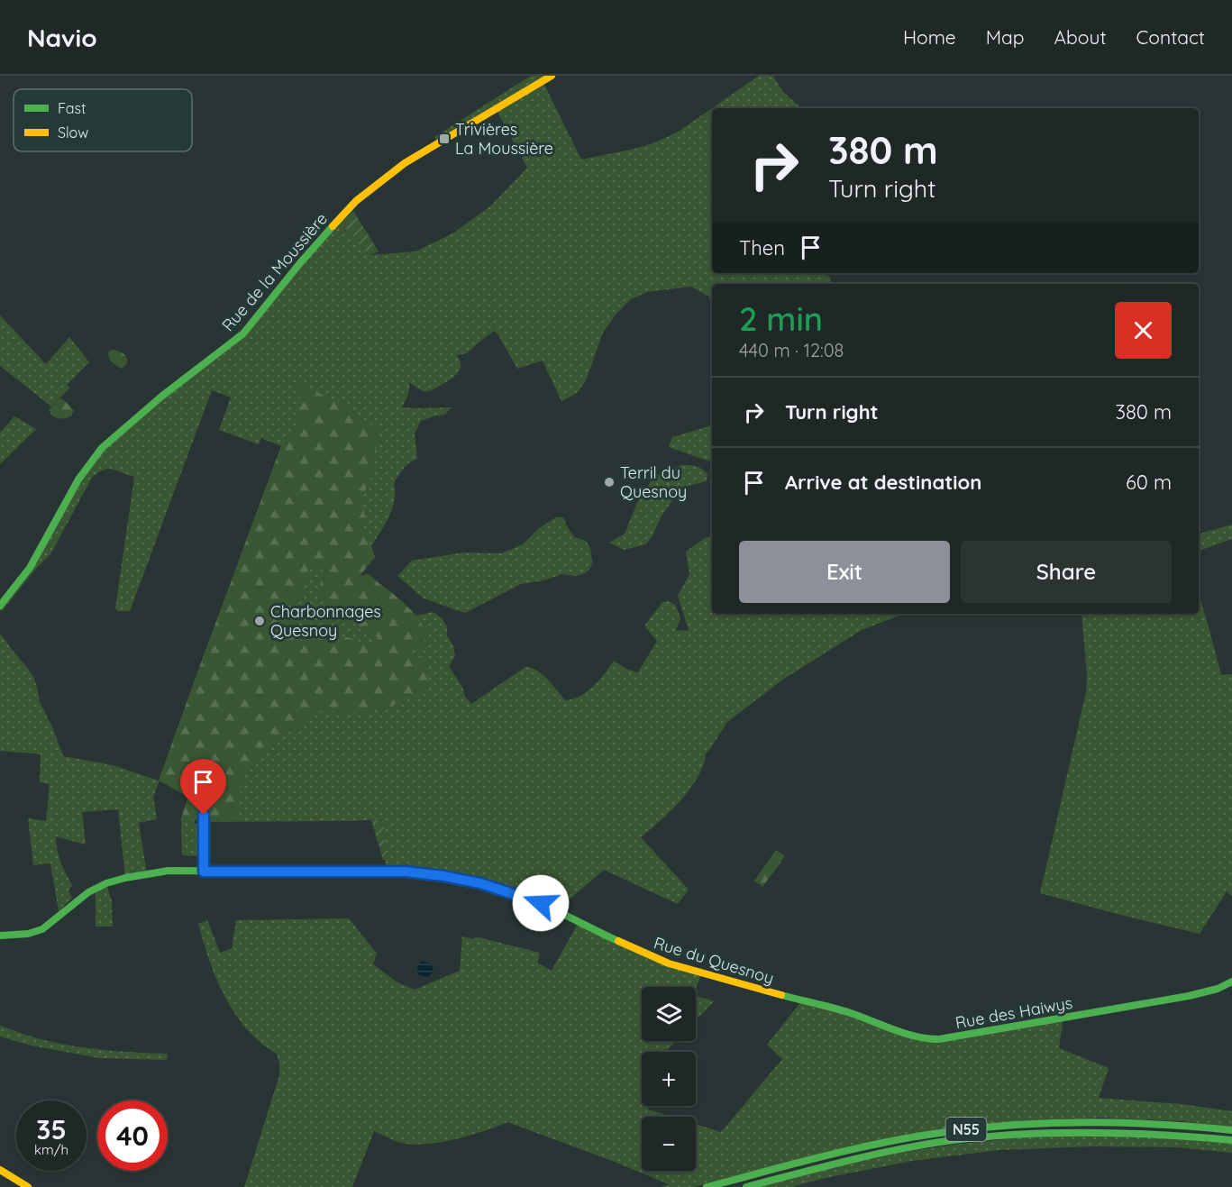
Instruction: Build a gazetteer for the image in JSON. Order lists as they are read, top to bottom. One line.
{"streets":{"main road":["Rue de la Moussière","Rue du Quesnoy","Rue des Haiwys","N55"]},"crossings":[["Rue du Quesnoy","Rue des Haiwys"]],"places":{"transit":["Trivières La Moussière"],"other":["Terril du Quesnoy","Charbonnages Quesnoy"]},"legend":["Fast","Slow"],"page":{"header":"Navio","nav":["Home","Map","About","Contact"],"turn":["380 m","Turn right"],"then":"Then","heading":["2 min","440 m · 12:08"],"list":[{"name":"Turn right","value":"380 m"},{"name":"Arrive at destination","value":"60 m"}],"buttons":["Exit","Share"],"map_buttons":["+","−"],"speed":"35 km/h","limit":"40"}}
